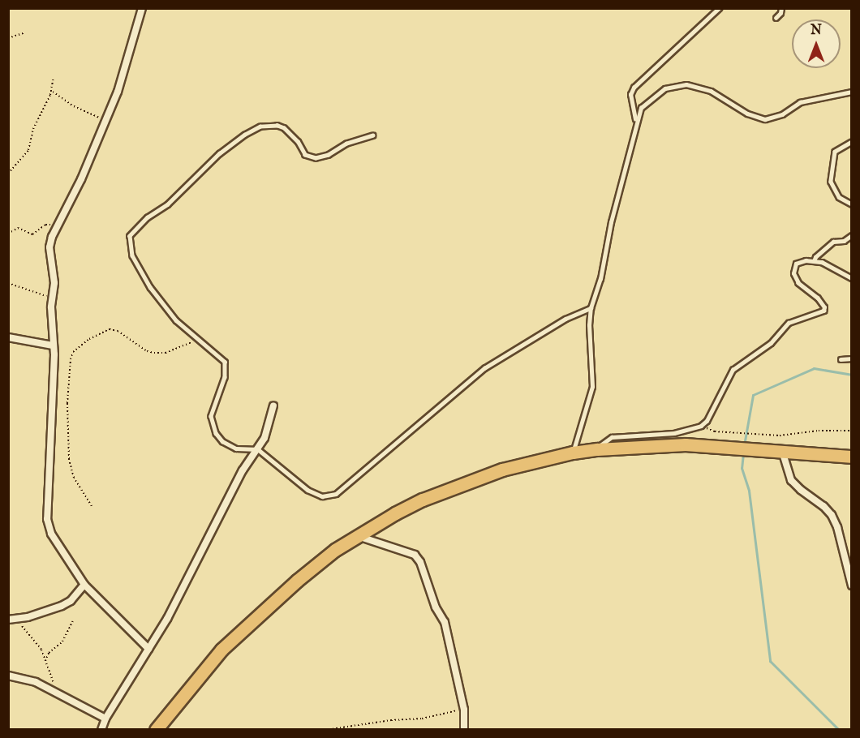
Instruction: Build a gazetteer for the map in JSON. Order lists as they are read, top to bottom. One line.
{"north":"top"}
